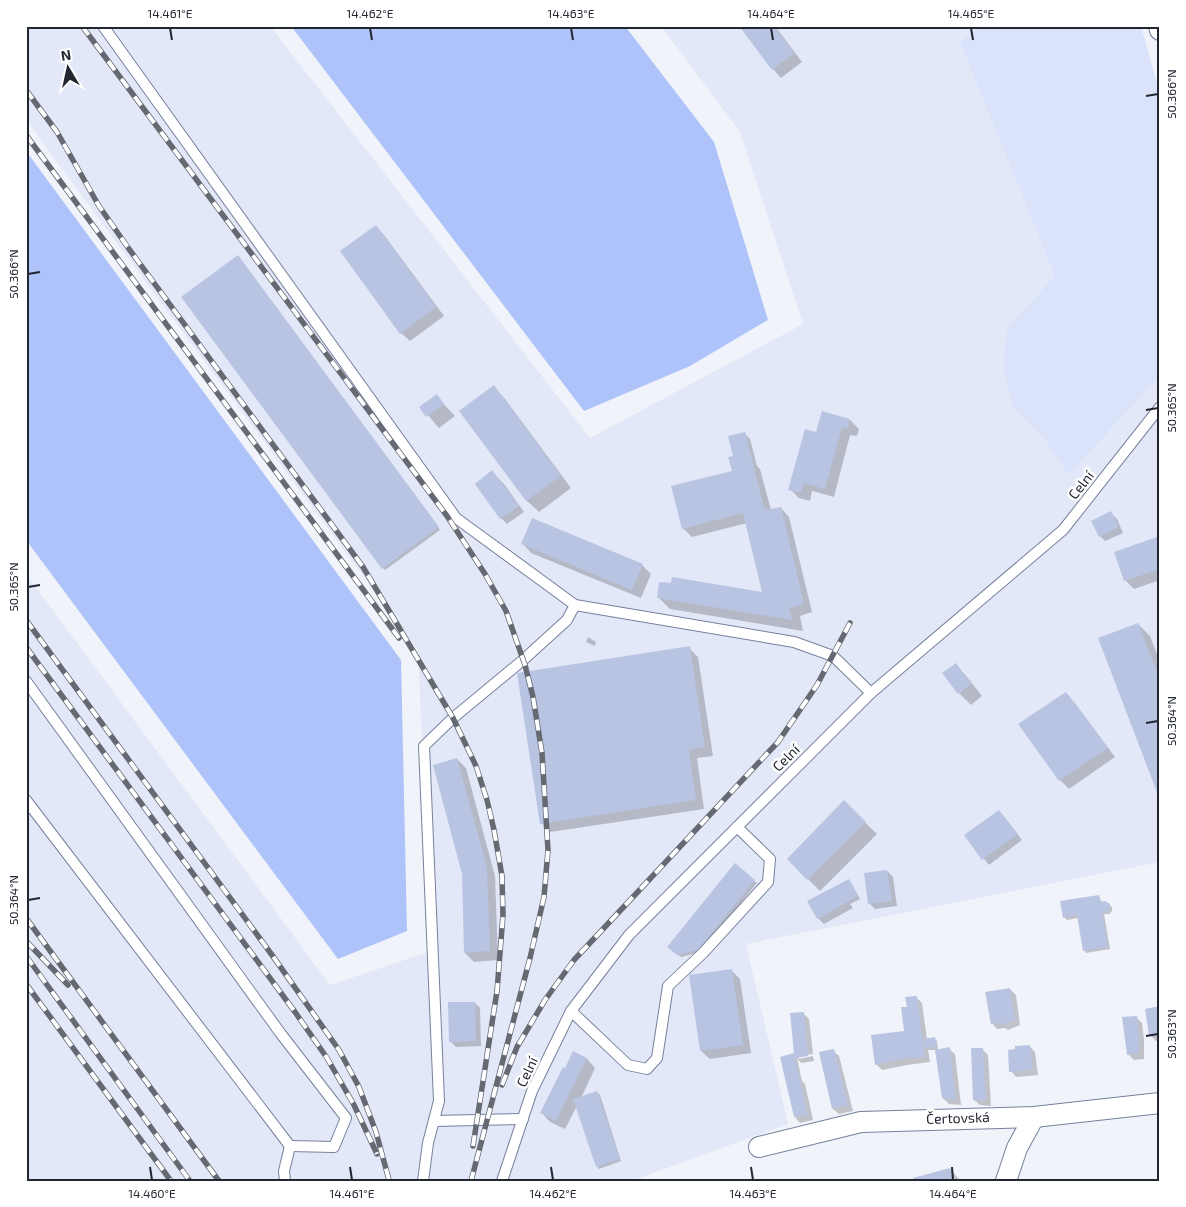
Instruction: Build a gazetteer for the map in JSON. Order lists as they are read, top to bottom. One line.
{"streets":{"street":["Čertovská"],"lane":["Celní"]},"north":"top","coordinates":["14.461°E","14.462°E","14.463°E","14.464°E","14.465°E","50.366°N","50.365°N","50.364°N","50.363°N","14.460°E"]}
